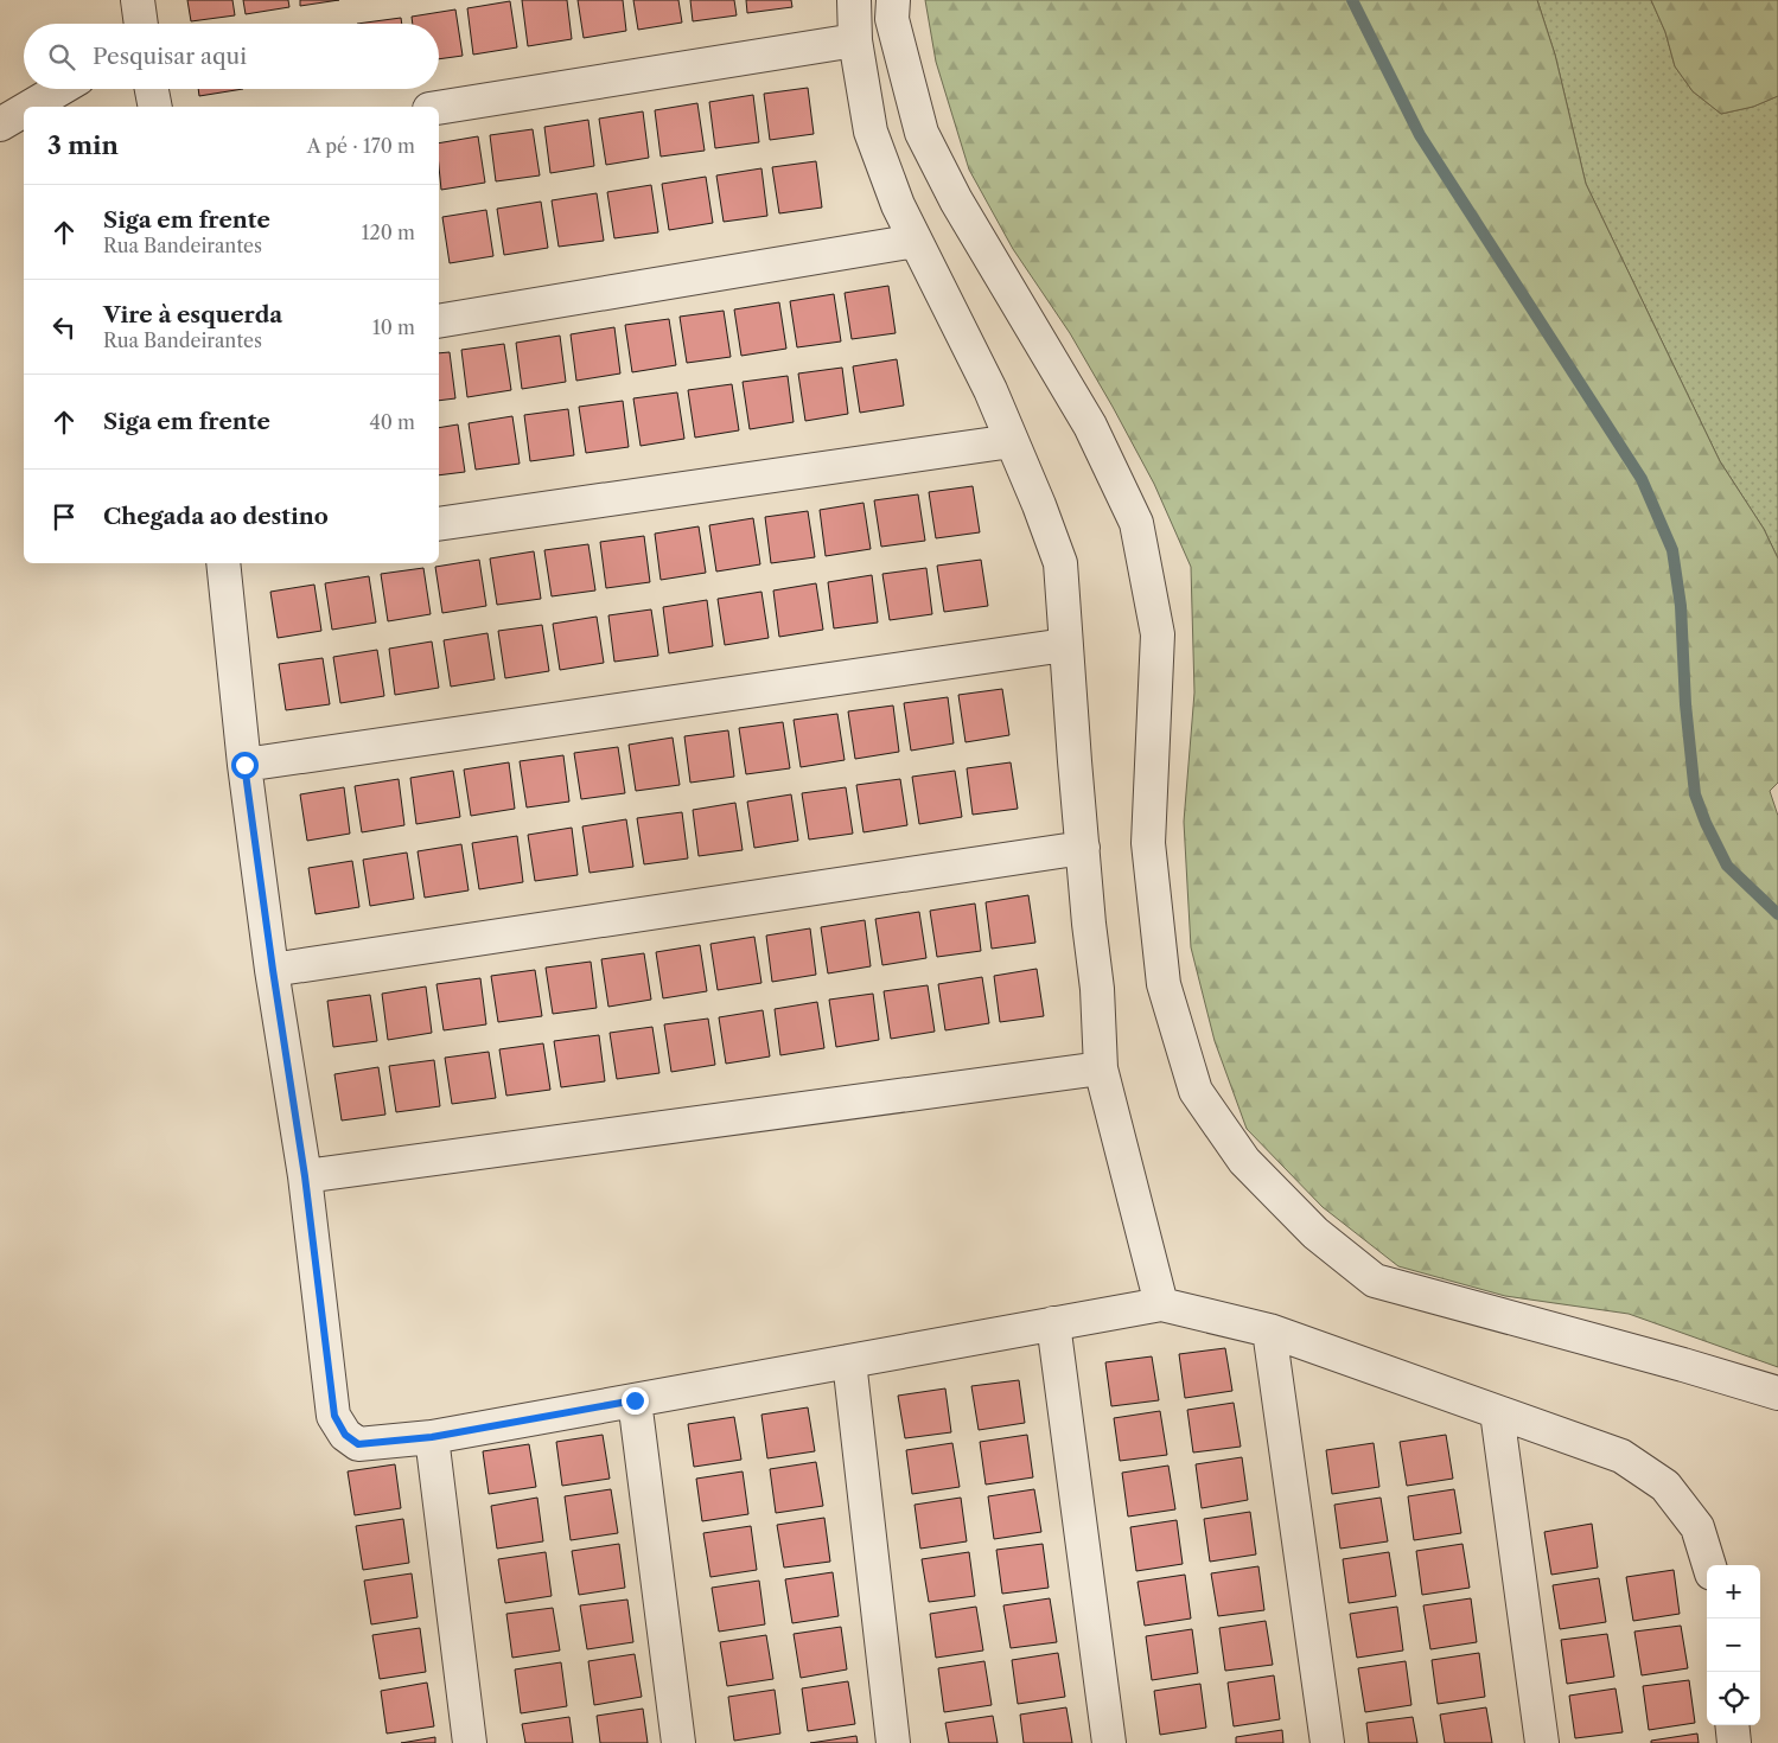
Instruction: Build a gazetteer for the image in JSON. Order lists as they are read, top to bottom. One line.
{"page":{"search":"Pesquisar aqui","heading":["3 min","A pé · 170 m"],"list":[["Siga em frente","Rua Bandeirantes","120 m"],["Vire à esquerda","Rua Bandeirantes","10 m"],["Siga em frente","40 m"],"Chegada ao destino"],"map_buttons":["+","−"]}}
